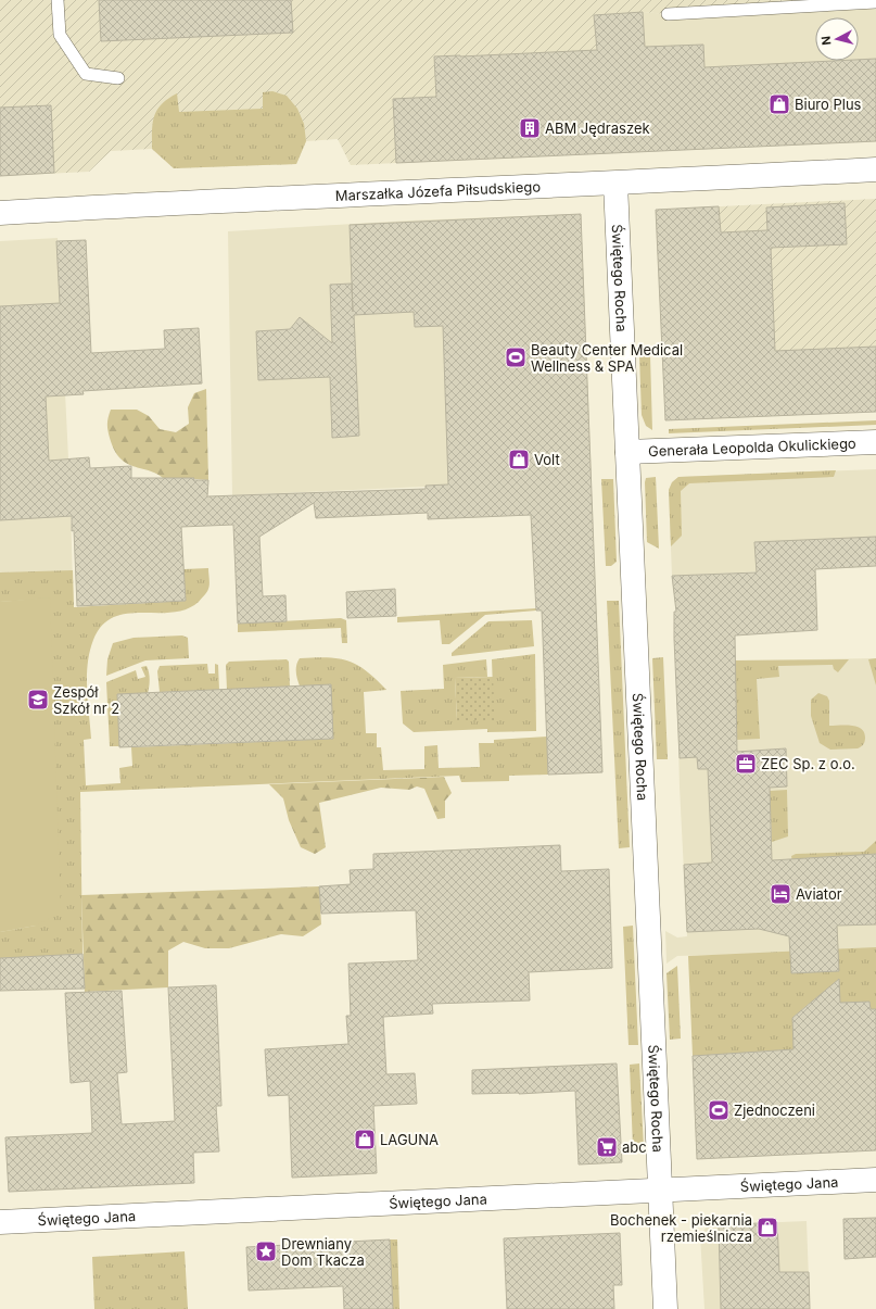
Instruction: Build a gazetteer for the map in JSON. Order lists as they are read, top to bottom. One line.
{"streets":{"street":["Marszałka Józefa Piłsudskiego","Świętego Rocha","Generała Leopolda Okulickiego","Świętego Jana"]},"crossings":[["Marszałka Józefa Piłsudskiego","Świętego Rocha"],["Świętego Rocha","Generała Leopolda Okulickiego"],["Świętego Rocha","Świętego Jana"]],"places":{"shop":["Biuro Plus","Volt","LAGUNA","Bochenek - piekarnia rzemieślnicza"],"building":["ABM Jędraszek"],"sports":["Beauty Center Medical Wellness & SPA","Zjednoczeni"],"school or university":["Zespół Szkół nr 2"],"office":["ZEC Sp. z o.o."],"hotel":["Aviator"],"supermarket":["abc"],"place":["Drewniany Dom Tkacza"]},"north":"left"}
